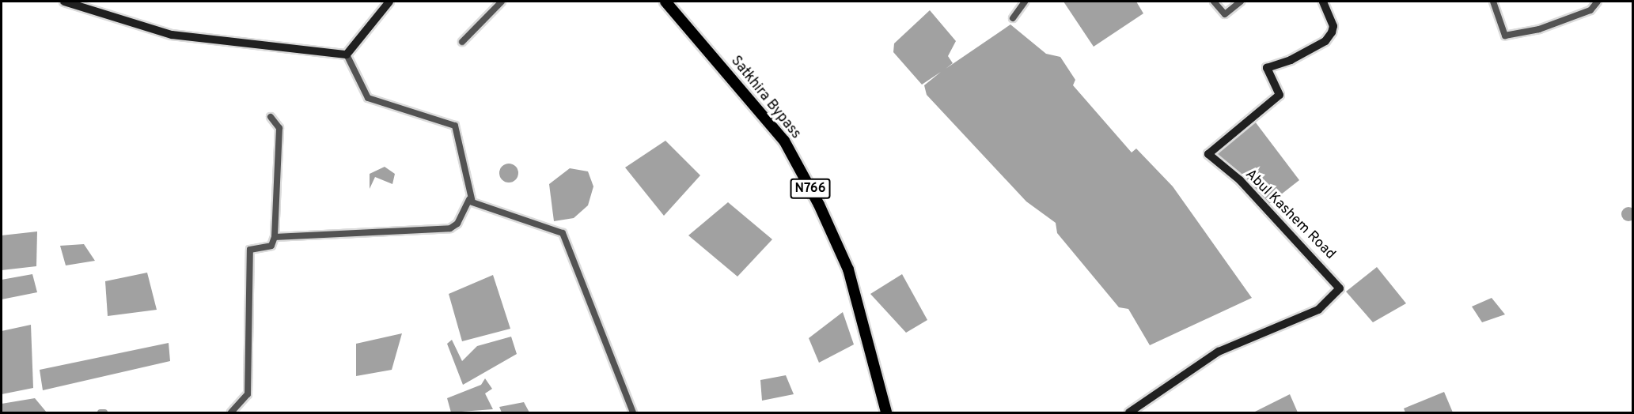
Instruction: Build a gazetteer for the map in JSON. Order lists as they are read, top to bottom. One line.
{"streets":{"highway":["Satkhira Bypass","N766"],"street":["Abul Kashem Road"]}}
